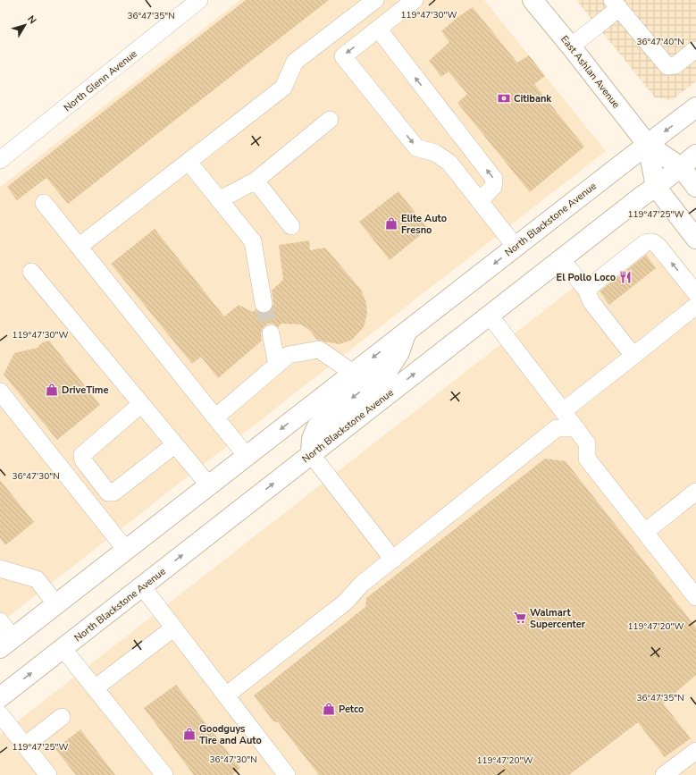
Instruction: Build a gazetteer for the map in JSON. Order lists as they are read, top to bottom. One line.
{"streets":{"main road":["East Ashlan Avenue","North Blackstone Avenue"],"street":["North Glenn Avenue"]},"crossings":[["East Ashlan Avenue","North Blackstone Avenue"]],"places":{"bank":["Citibank"],"shop":["Elite Auto Fresno","DriveTime","Petco","Goodguys Tire and Auto"],"restaurant":["El Pollo Loco"],"supermarket":["Walmart Supercenter"]},"north":"top right","coordinates":["119°47'30\"W","36°47'35\"N","36°47'40\"N","119°47'25\"W","36°47'30\"N","119°47'20\"W"]}
